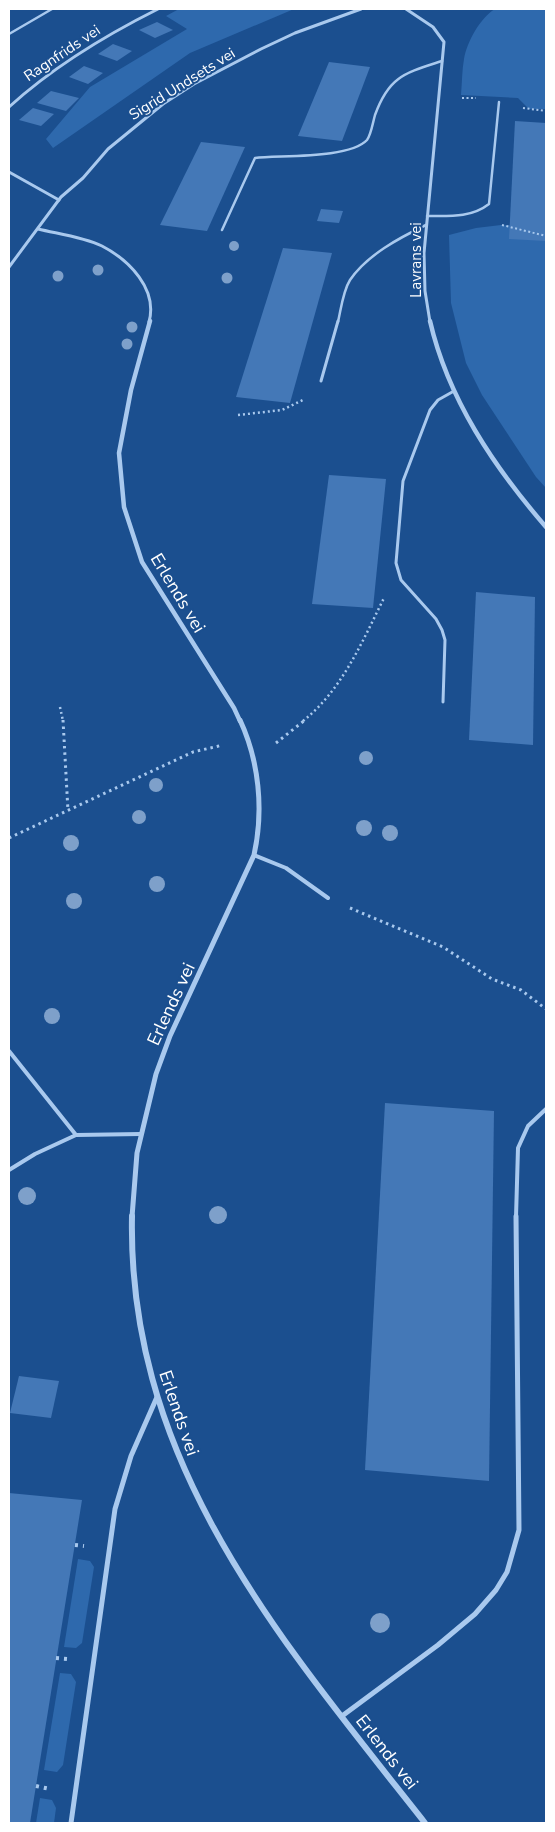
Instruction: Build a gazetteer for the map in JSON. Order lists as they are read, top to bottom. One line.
{"streets":{"street":["Ragnfrids vei","Sigrid Undsets vei","Lavrans vei","Erlends vei"]},"crossings":[["Sigrid Undsets vei","Erlends vei"]]}
